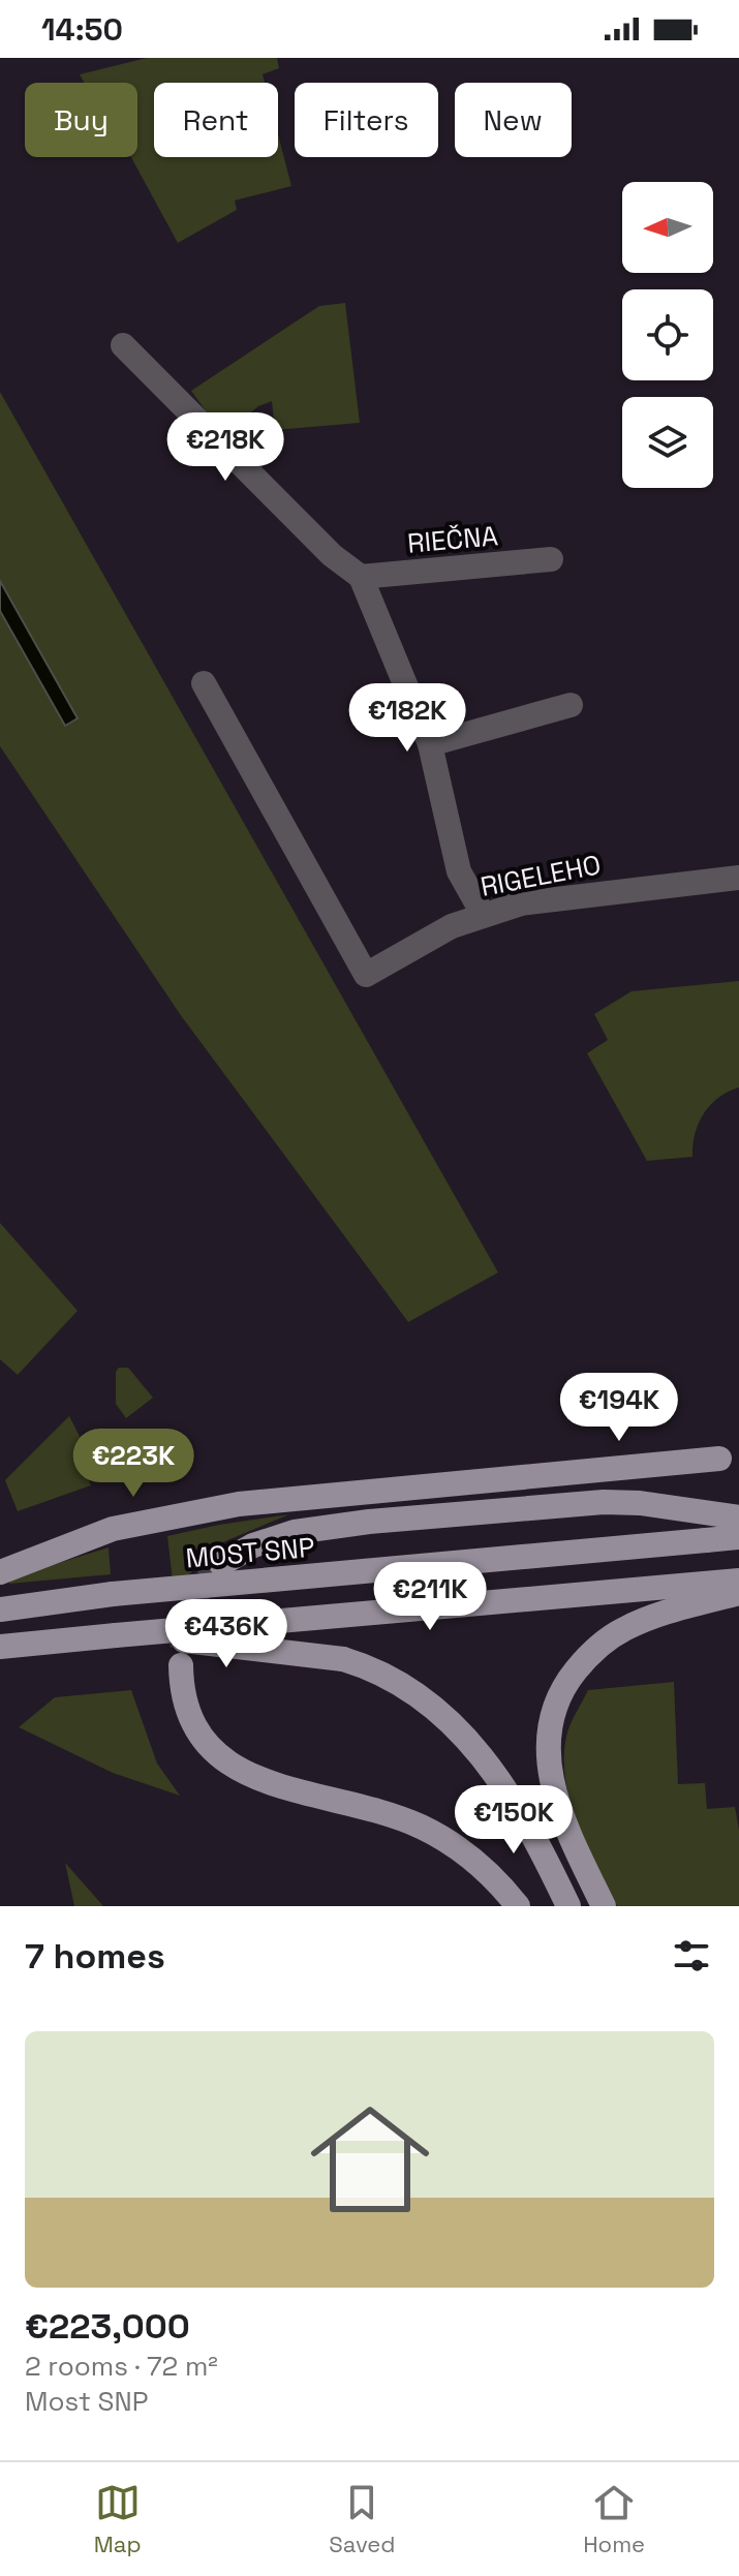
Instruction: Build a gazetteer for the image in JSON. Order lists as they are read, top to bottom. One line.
{"streets":{"main road":["MOST SNP"],"street":["RIEČNA","RIGELEHO"]},"north":"left","page":{"status":"14:50","chip":["Buy","Rent","Filters","New"],"price":["€218K","€182K","€194K","€223K","€211K","€436K","€150K"],"heading":"7 homes","list":[{"name":"€223,000","note":"2 rooms · 72 m² · Most SNP"}],"tabs":["Map","Saved","Home"]}}
